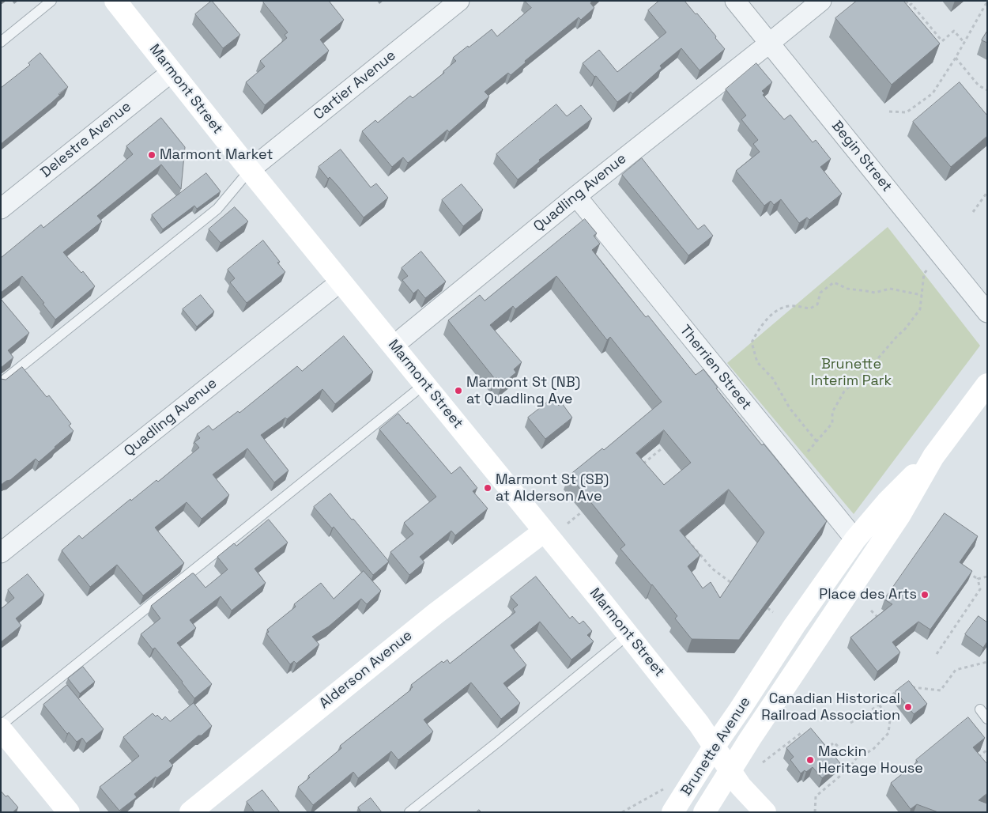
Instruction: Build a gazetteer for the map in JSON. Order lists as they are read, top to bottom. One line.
{"streets":{"main road":["Marmont Street","Alderson Avenue","Brunette Avenue"],"street":["Cartier Avenue","Delestre Avenue","Begin Street","Quadling Avenue","Therrien Street"]},"crossings":[["Cartier Avenue","Marmont Street"],["Marmont Street","Delestre Avenue"],["Marmont Street","Quadling Avenue"],["Marmont Street","Alderson Avenue"],["Marmont Street","Brunette Avenue"],["Begin Street","Quadling Avenue"],["Quadling Avenue","Therrien Street"],["Therrien Street","Brunette Avenue"]],"parks":["Brunette Interim Park"],"places":["Marmont Market","Marmont St (NB) at Quadling Ave","Marmont St (SB) at Alderson Ave","Place des Arts","Canadian Historical Railroad Association","Mackin Heritage House"]}
